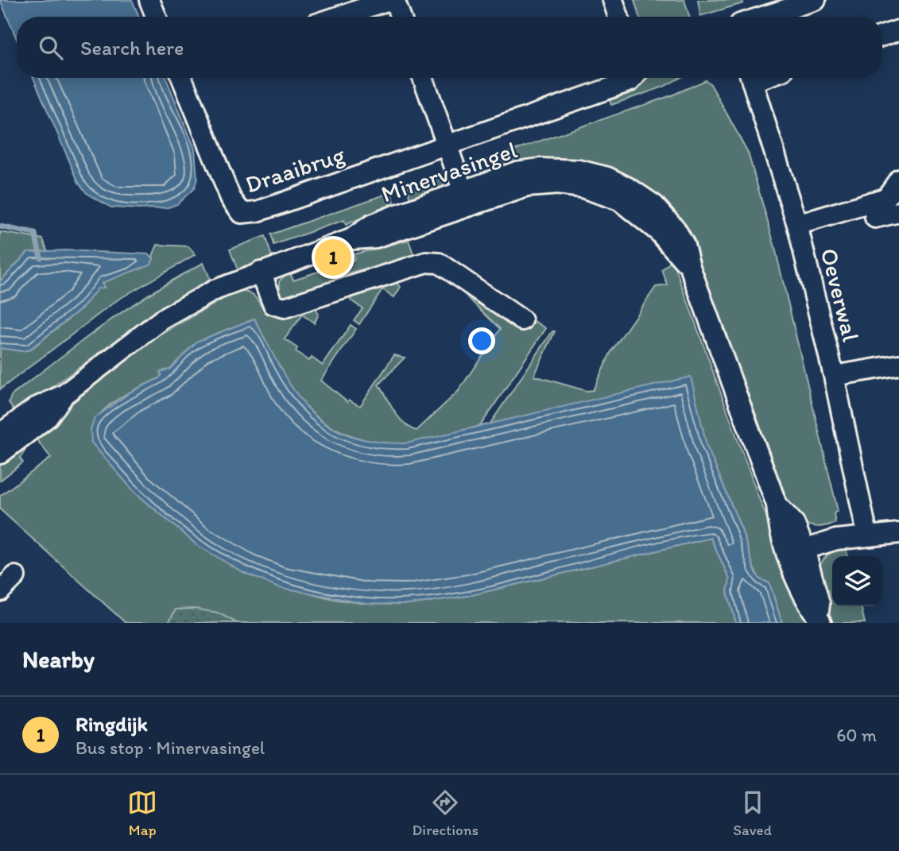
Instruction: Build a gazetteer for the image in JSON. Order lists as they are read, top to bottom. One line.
{"streets":{"street":["Draaibrug","Minervasingel","Oeverwal"]},"page":{"search":"Search here","pins":"1","heading":"Nearby","list":[{"mark":"1","name":"Ringdijk","note":"Bus stop · Minervasingel","value":"60 m"}],"nav":["Map","Directions","Saved"]}}
